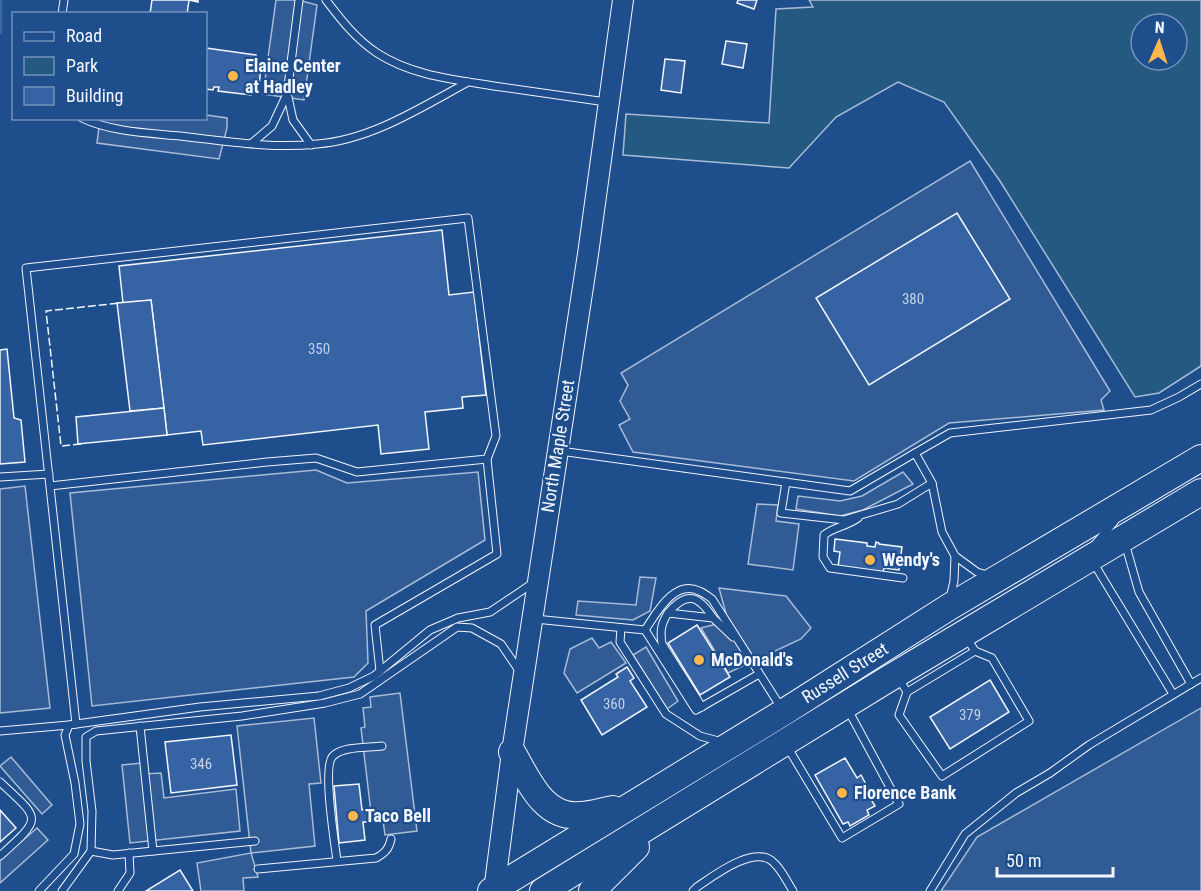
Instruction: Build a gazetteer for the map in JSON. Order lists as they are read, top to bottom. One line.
{"streets":{"highway":["Russell Street"],"main road":["North Maple Street"]},"crossings":[["North Maple Street","Russell Street"]],"places":["Elaine Center at Hadley","Wendy's","McDonald's","Florence Bank","Taco Bell"],"house_numbers":["380","350","360","379","346"],"legend":["Road","Park","Building"],"scale_bar":"50 m","north":"top"}
